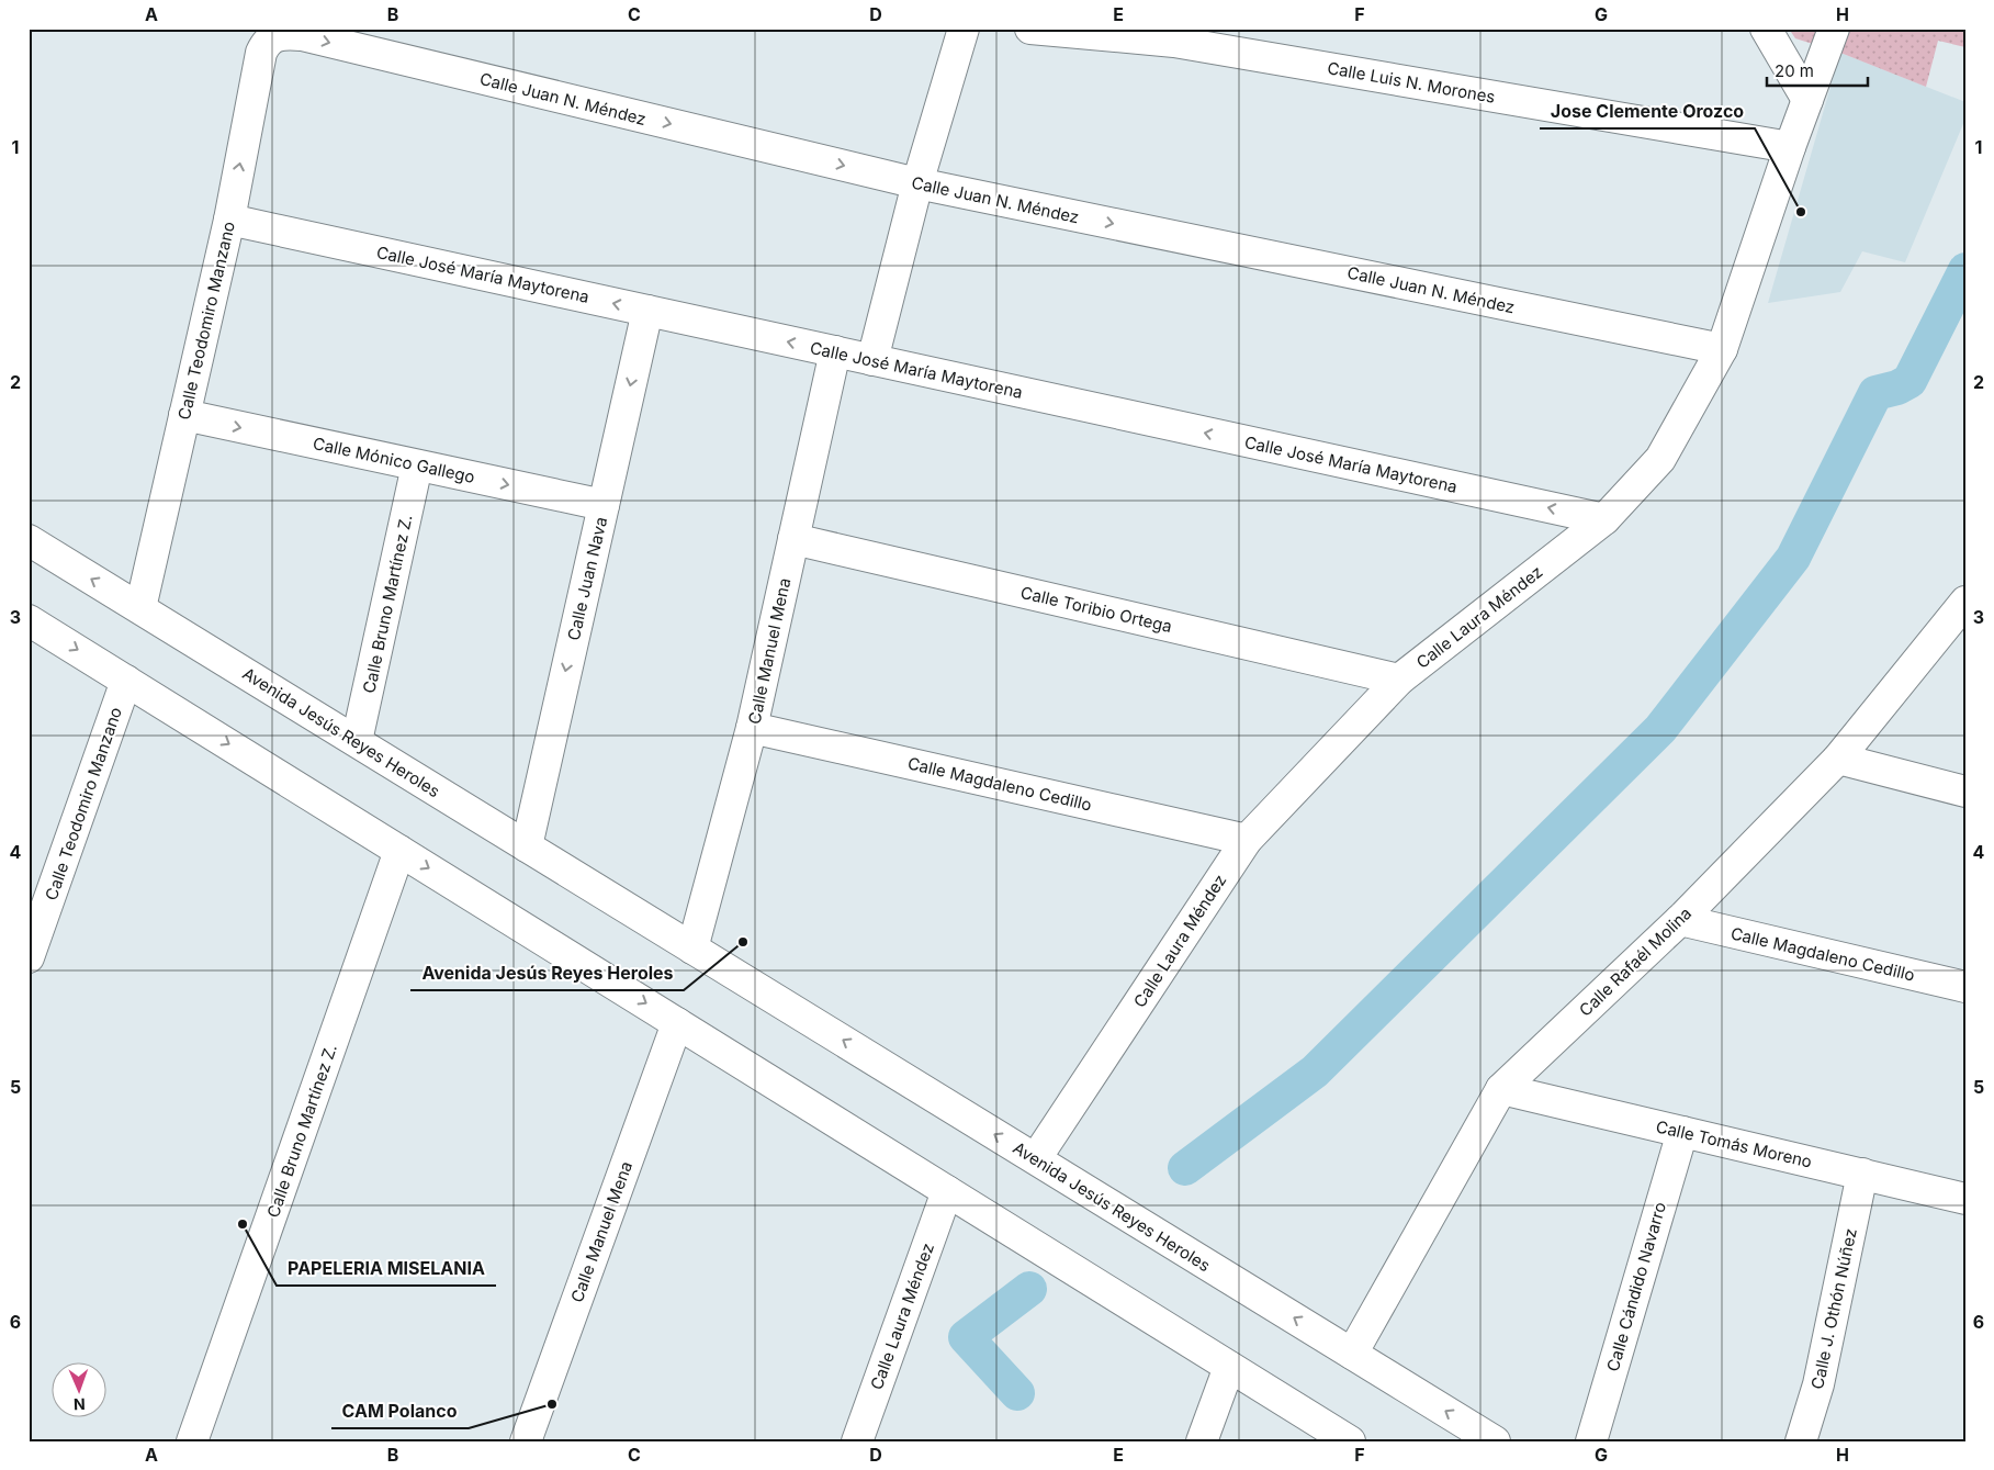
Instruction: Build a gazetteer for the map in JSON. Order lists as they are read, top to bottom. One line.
{"streets":{"street":["Calle Luis N. Morones","Calle Juan N. Méndez","Calle José María Maytorena","Calle Teodomiro Manzano","Calle Mónico Gallego","Calle Juan Nava","Calle Bruno Martínez Z.","Calle Toribio Ortega","Calle Laura Méndez","Calle Manuel Mena","Avenida Jesús Reyes Heroles","Calle Magdaleno Cedillo","Calle Rafaél Molina","Calle Tomás Moreno","Calle Cándido Navarro","Calle J. Othón Núñez"]},"crossings":[["Calle Luis N. Morones","Calle Laura Méndez"],["Calle Juan N. Méndez","Calle Teodomiro Manzano"],["Calle Juan N. Méndez","Calle Laura Méndez"],["Calle José María Maytorena","Calle Teodomiro Manzano"],["Calle José María Maytorena","Calle Juan Nava"],["Calle José María Maytorena","Calle Laura Méndez"],["Calle José María Maytorena","Calle Manuel Mena"],["Calle Teodomiro Manzano","Calle Mónico Gallego"],["Calle Teodomiro Manzano","Avenida Jesús Reyes Heroles"],["Calle Mónico Gallego","Calle Juan Nava"],["Calle Mónico Gallego","Calle Bruno Martínez Z."],["Calle Juan Nava","Avenida Jesús Reyes Heroles"],["Calle Bruno Martínez Z.","Avenida Jesús Reyes Heroles"],["Calle Toribio Ortega","Calle Laura Méndez"],["Calle Toribio Ortega","Calle Manuel Mena"],["Calle Laura Méndez","Avenida Jesús Reyes Heroles"],["Calle Laura Méndez","Calle Magdaleno Cedillo"],["Calle Manuel Mena","Avenida Jesús Reyes Heroles"],["Calle Manuel Mena","Calle Magdaleno Cedillo"],["Avenida Jesús Reyes Heroles","Calle Rafaél Molina"],["Calle Magdaleno Cedillo","Calle Rafaél Molina"],["Calle Rafaél Molina","Calle Tomás Moreno"],["Calle Tomás Moreno","Calle Cándido Navarro"],["Calle Tomás Moreno","Calle J. Othón Núñez"]],"one_way":["Calle Juan N. Méndez","Calle José María Maytorena","Calle Mónico Gallego","Calle Juan Nava"],"places":["Jose Clemente Orozco","Avenida Jesús Reyes Heroles","PAPELERIA MISELANIA","CAM Polanco"],"scale_bar":"20 m","north":"bottom","grid":{"columns":["A","B","C","D","E","F","G","H"],"rows":["1","2","3","4","5","6"]}}
